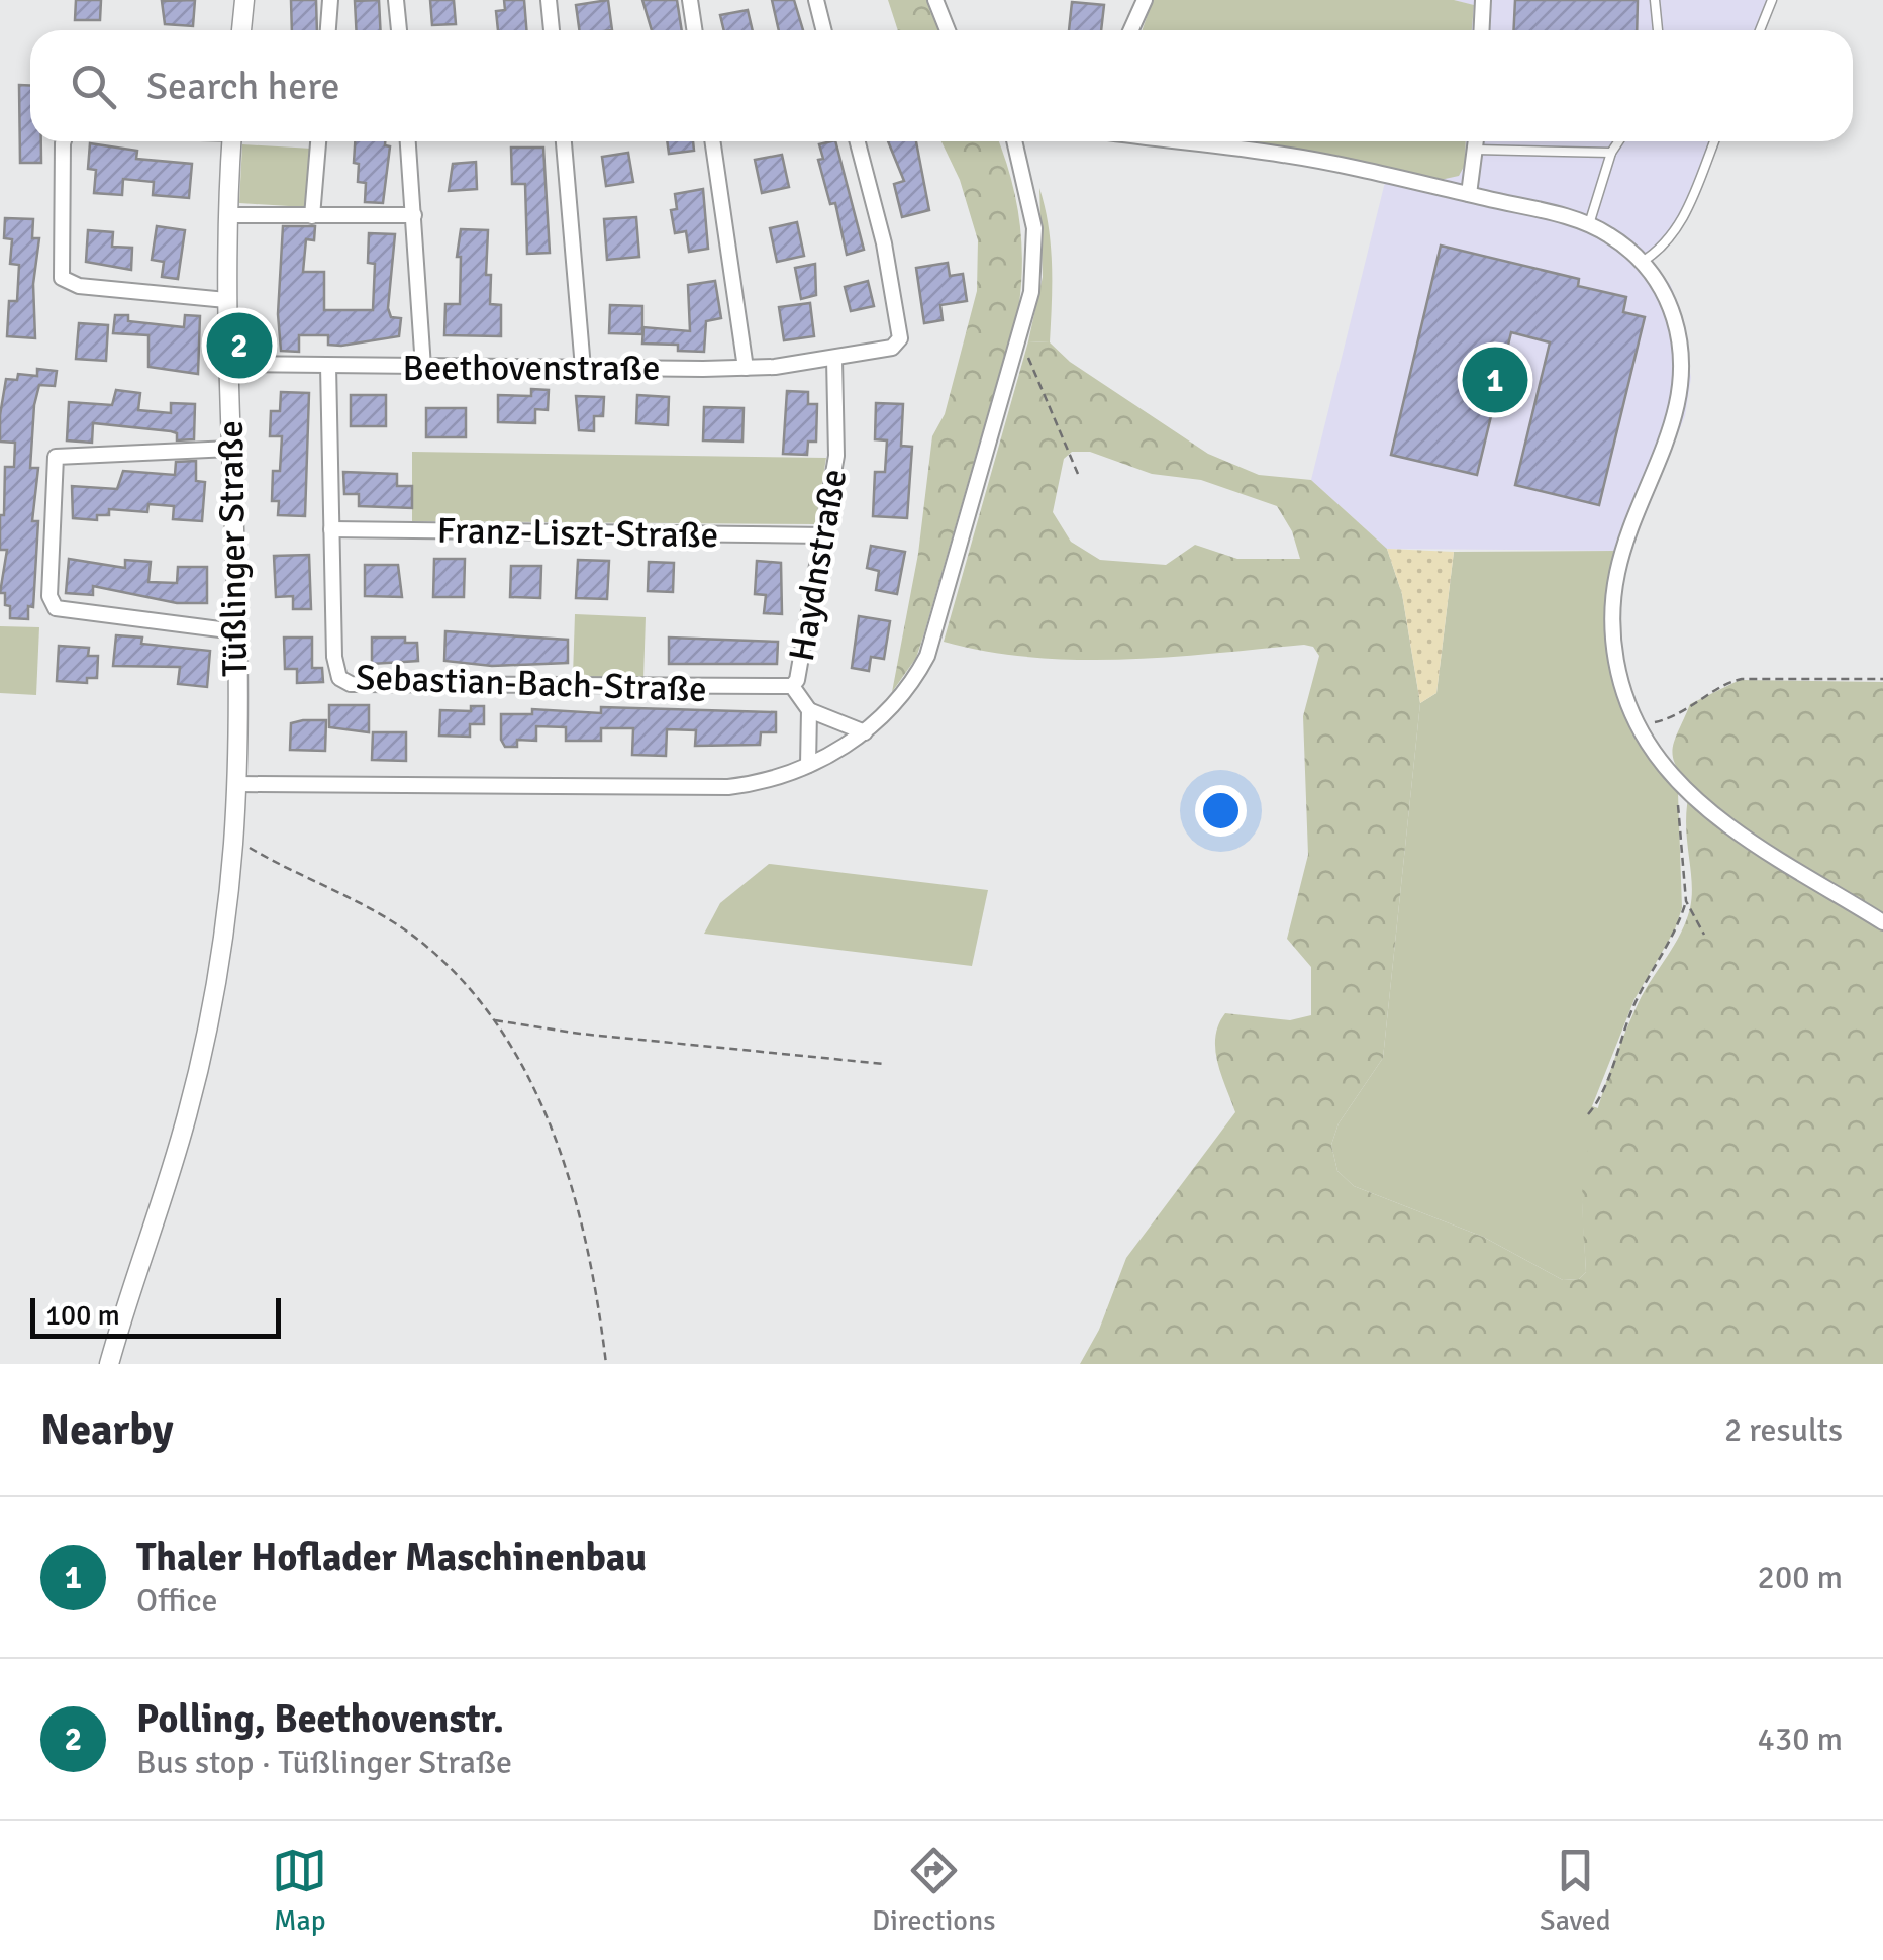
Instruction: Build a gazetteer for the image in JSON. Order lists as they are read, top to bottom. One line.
{"streets":{"street":["Beethovenstraße","Franz-Liszt-Straße","Tüßlinger Straße","Haydnstraße","Sebastian-Bach-Straße"]},"crossings":[["Beethovenstraße","Tüßlinger Straße"],["Beethovenstraße","Haydnstraße"],["Beethovenstraße","Sebastian-Bach-Straße"],["Franz-Liszt-Straße","Haydnstraße"],["Franz-Liszt-Straße","Sebastian-Bach-Straße"],["Haydnstraße","Sebastian-Bach-Straße"]],"scale_bar":"100 m","page":{"search":"Search here","pins":["2","1"],"scale":"100 m","heading":["Nearby","2 results"],"list":[{"mark":"1","name":"Thaler Hoflader Maschinenbau","note":"Office","value":"200 m"},{"mark":"2","name":"Polling, Beethovenstr.","note":"Bus stop · Tüßlinger Straße","value":"430 m"}],"nav":["Map","Directions","Saved"]}}
